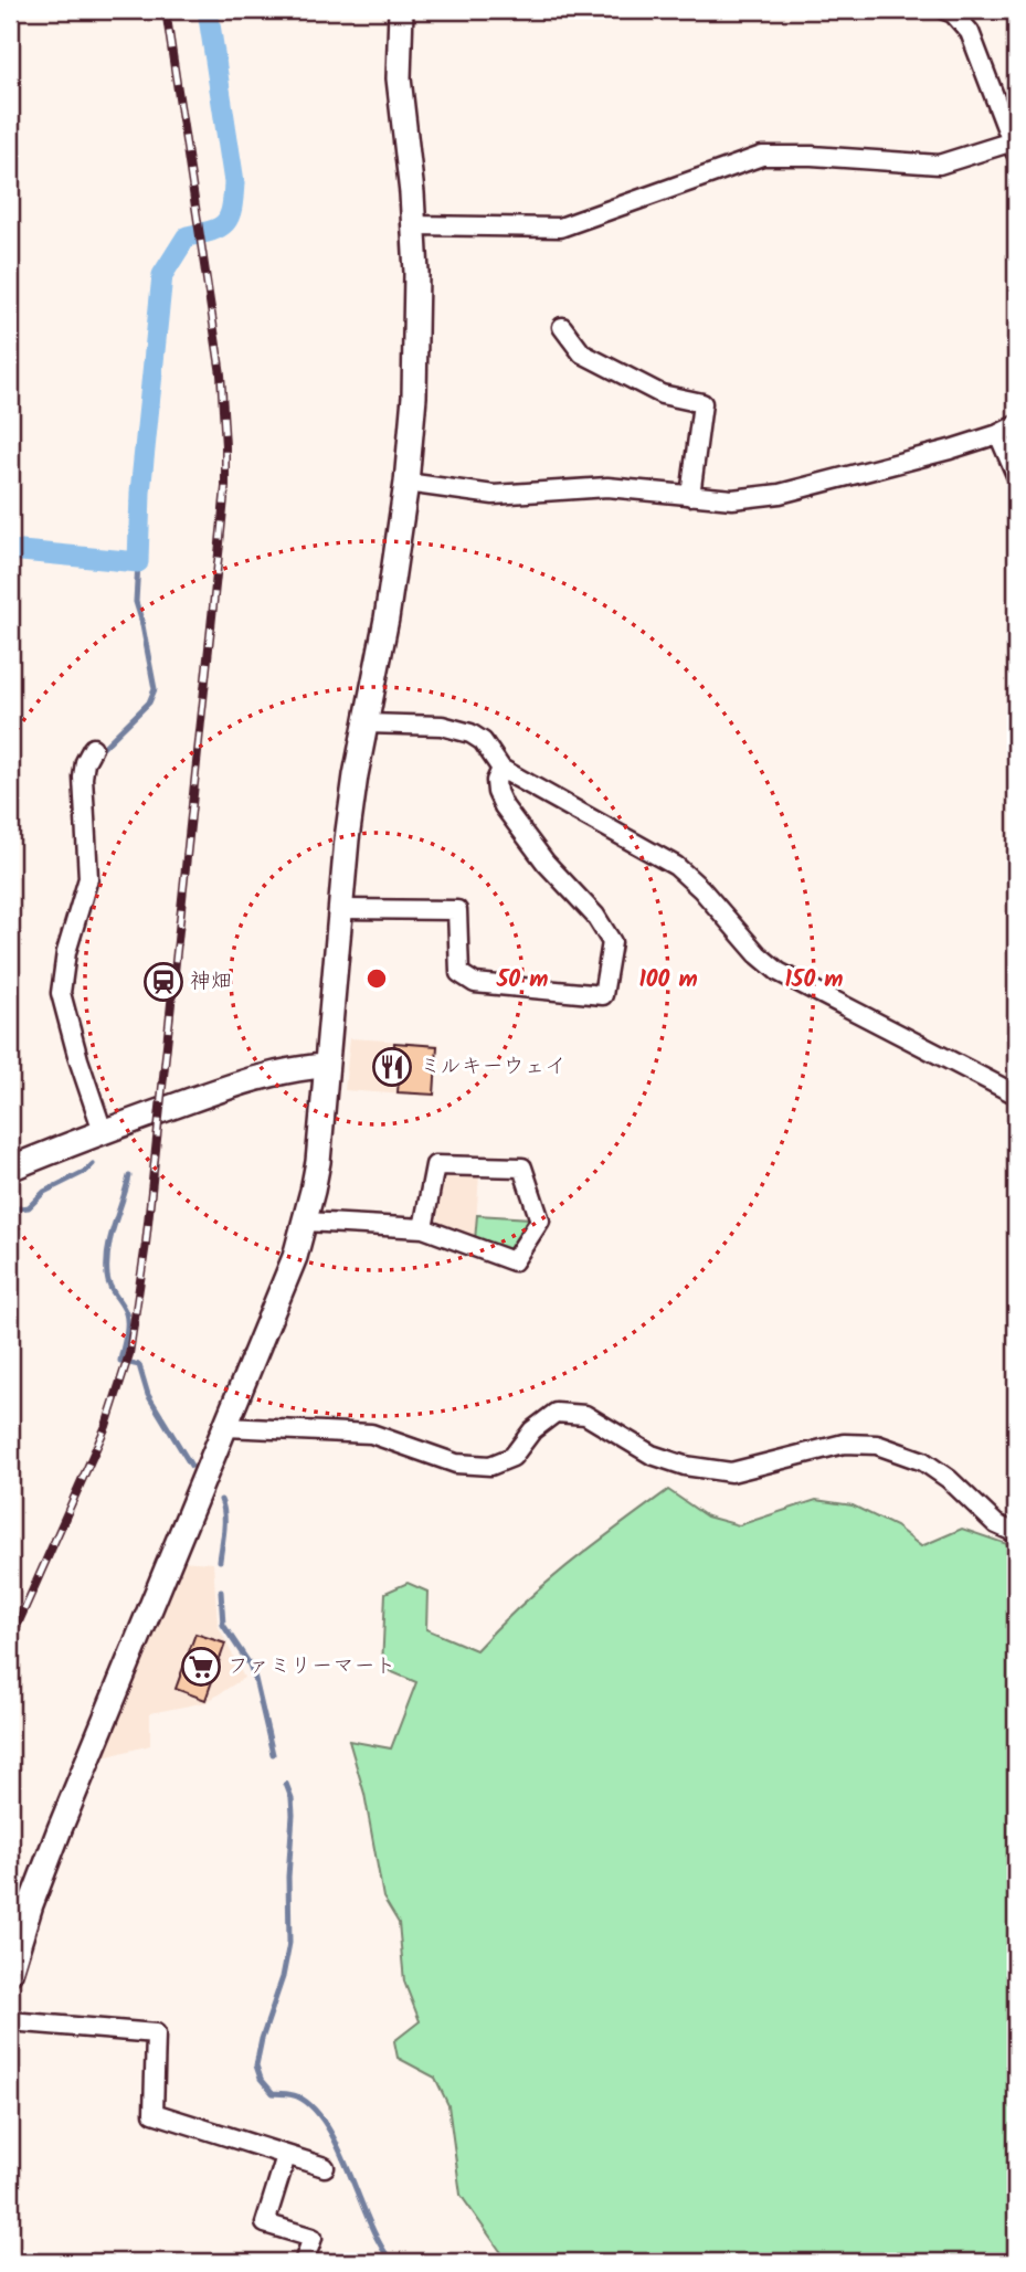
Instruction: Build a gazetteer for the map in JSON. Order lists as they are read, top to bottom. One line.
{"places":{"station":["神畑"],"restaurant":["ミルキーウェイ"],"supermarket":["ファミリーマート"]},"rings":["50 m","100 m","150 m"]}
